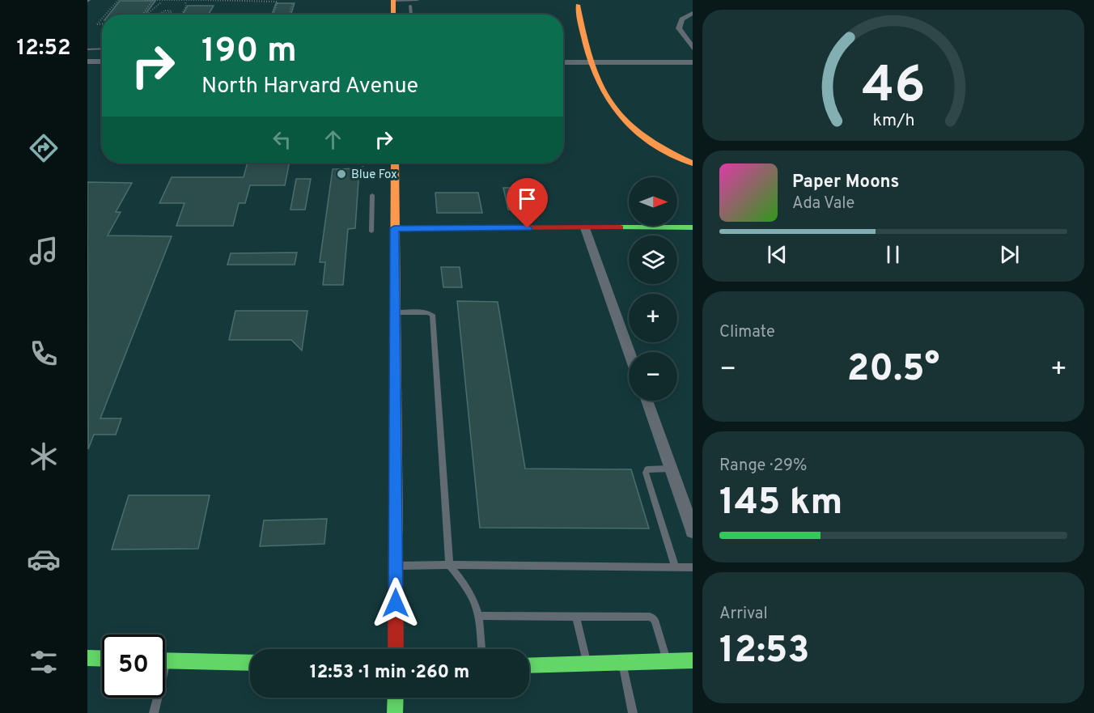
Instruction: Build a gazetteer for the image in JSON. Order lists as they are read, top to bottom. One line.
{"places":["Blue Fox"],"north":"right","page":{"tabs":"12:52","turn":["190 m","North Harvard Avenue"],"song":["Paper Moons","Ada Vale"],"map_buttons":["+","−"],"tile":["Climate",["Range · 29%","145 km"],["Arrival","12:53"]],"heat":["−","20.5°","+"],"limit":"50","trip":"12:53 · 1 min · 260 m","gauge":["46","km/h"]}}
